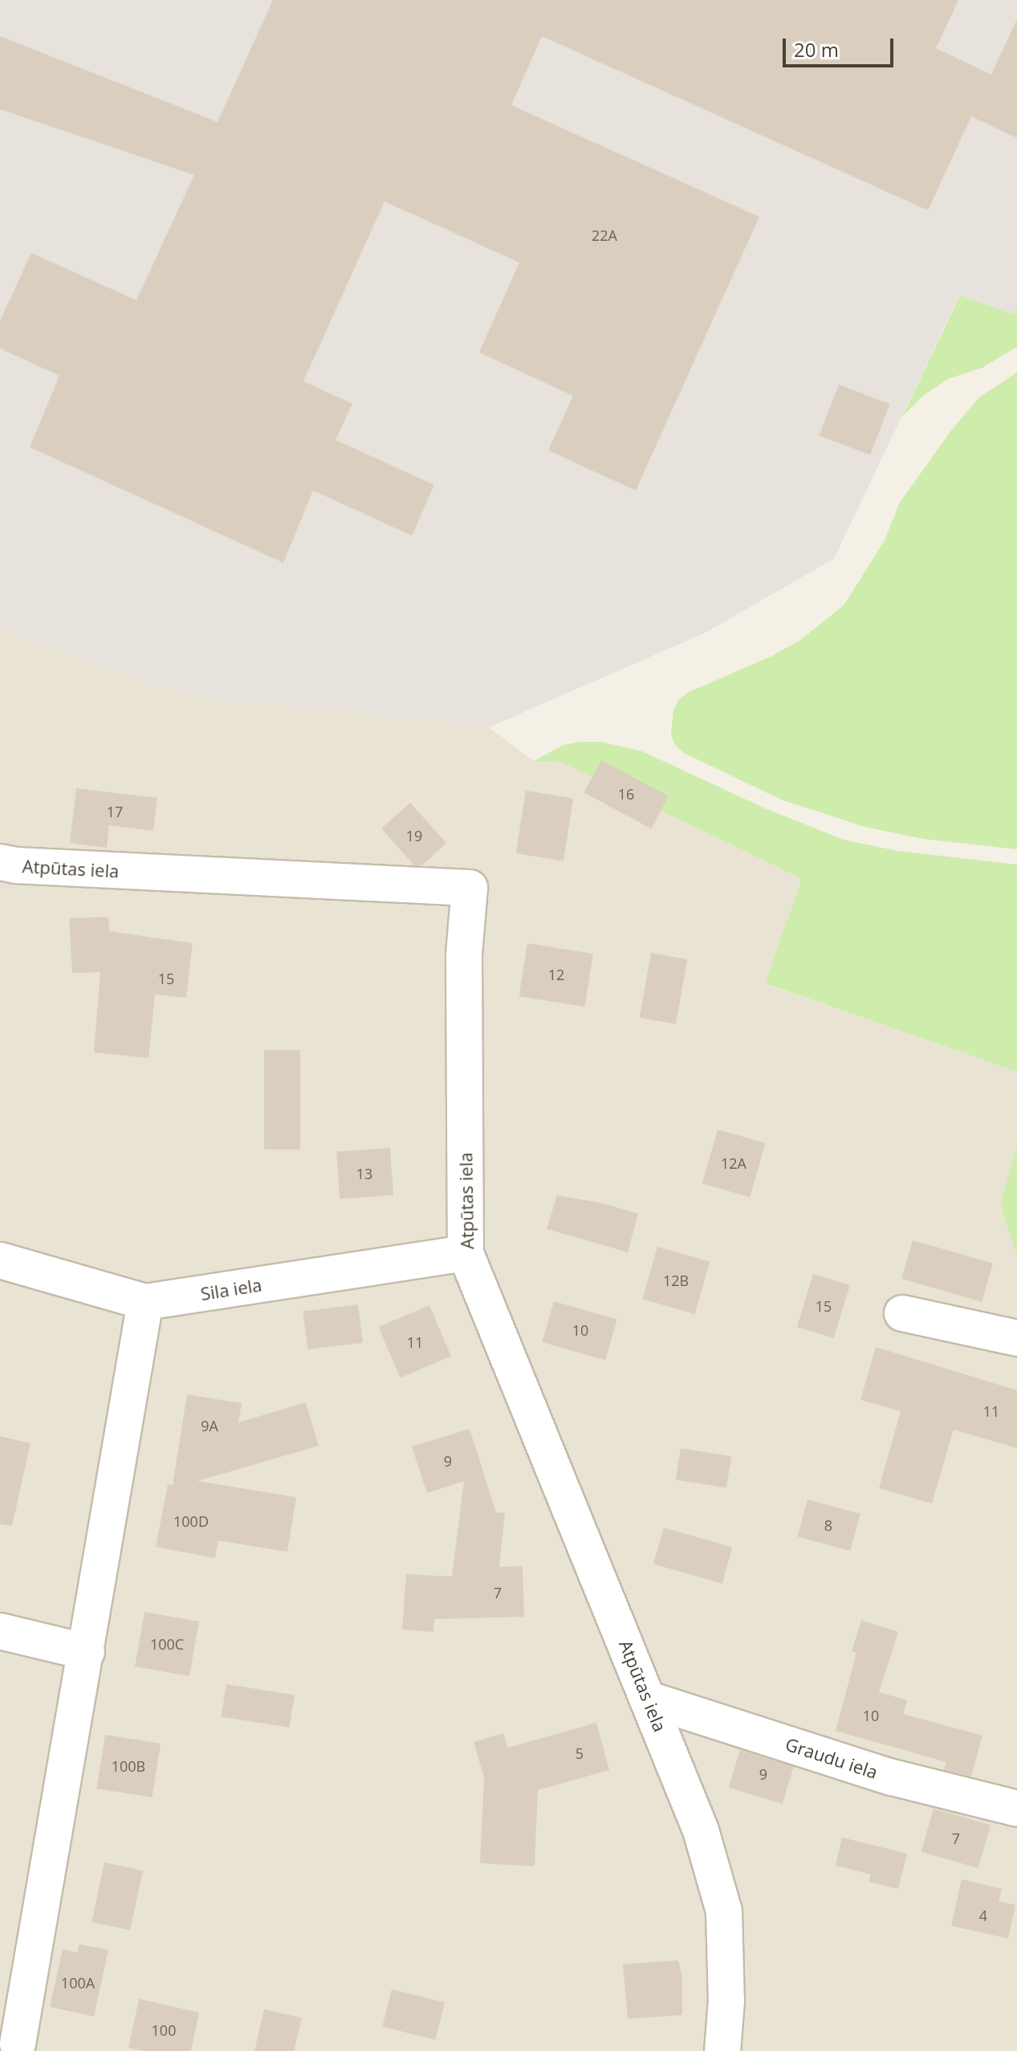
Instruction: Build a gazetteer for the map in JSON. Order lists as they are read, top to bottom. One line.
{"streets":{"street":["Atpūtas iela","Sila iela","Graudu iela"]},"crossings":[["Atpūtas iela","Sila iela"],["Atpūtas iela","Graudu iela"]],"house_numbers":["22A","16","17","19","12","15","12A","13","12B","15","10","11","11","9A","9","100D","8","7","100C","10","5","100B","9","7","4","100A","100"],"scale_bar":"20 m"}
